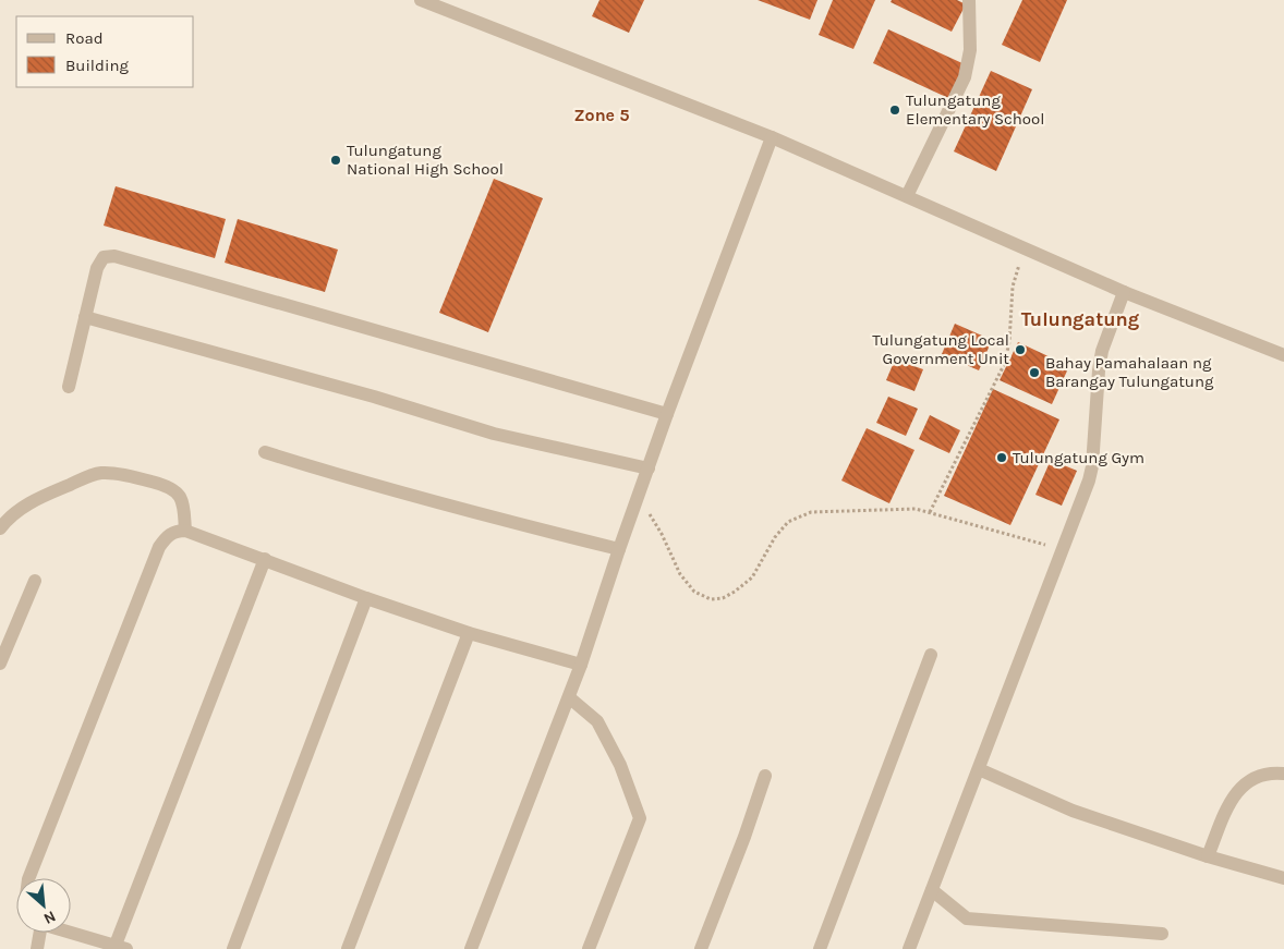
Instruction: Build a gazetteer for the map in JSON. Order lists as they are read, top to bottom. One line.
{"districts":["Zone 5","Tulungatung"],"places":["Tulungatung Elementary School","Tulungatung National High School","Tulungatung Local Government Unit","Bahay Pamahalaan ng Barangay Tulungatung","Tulungatung Gym"],"legend":["Road","Building"],"north":"bottom right"}
